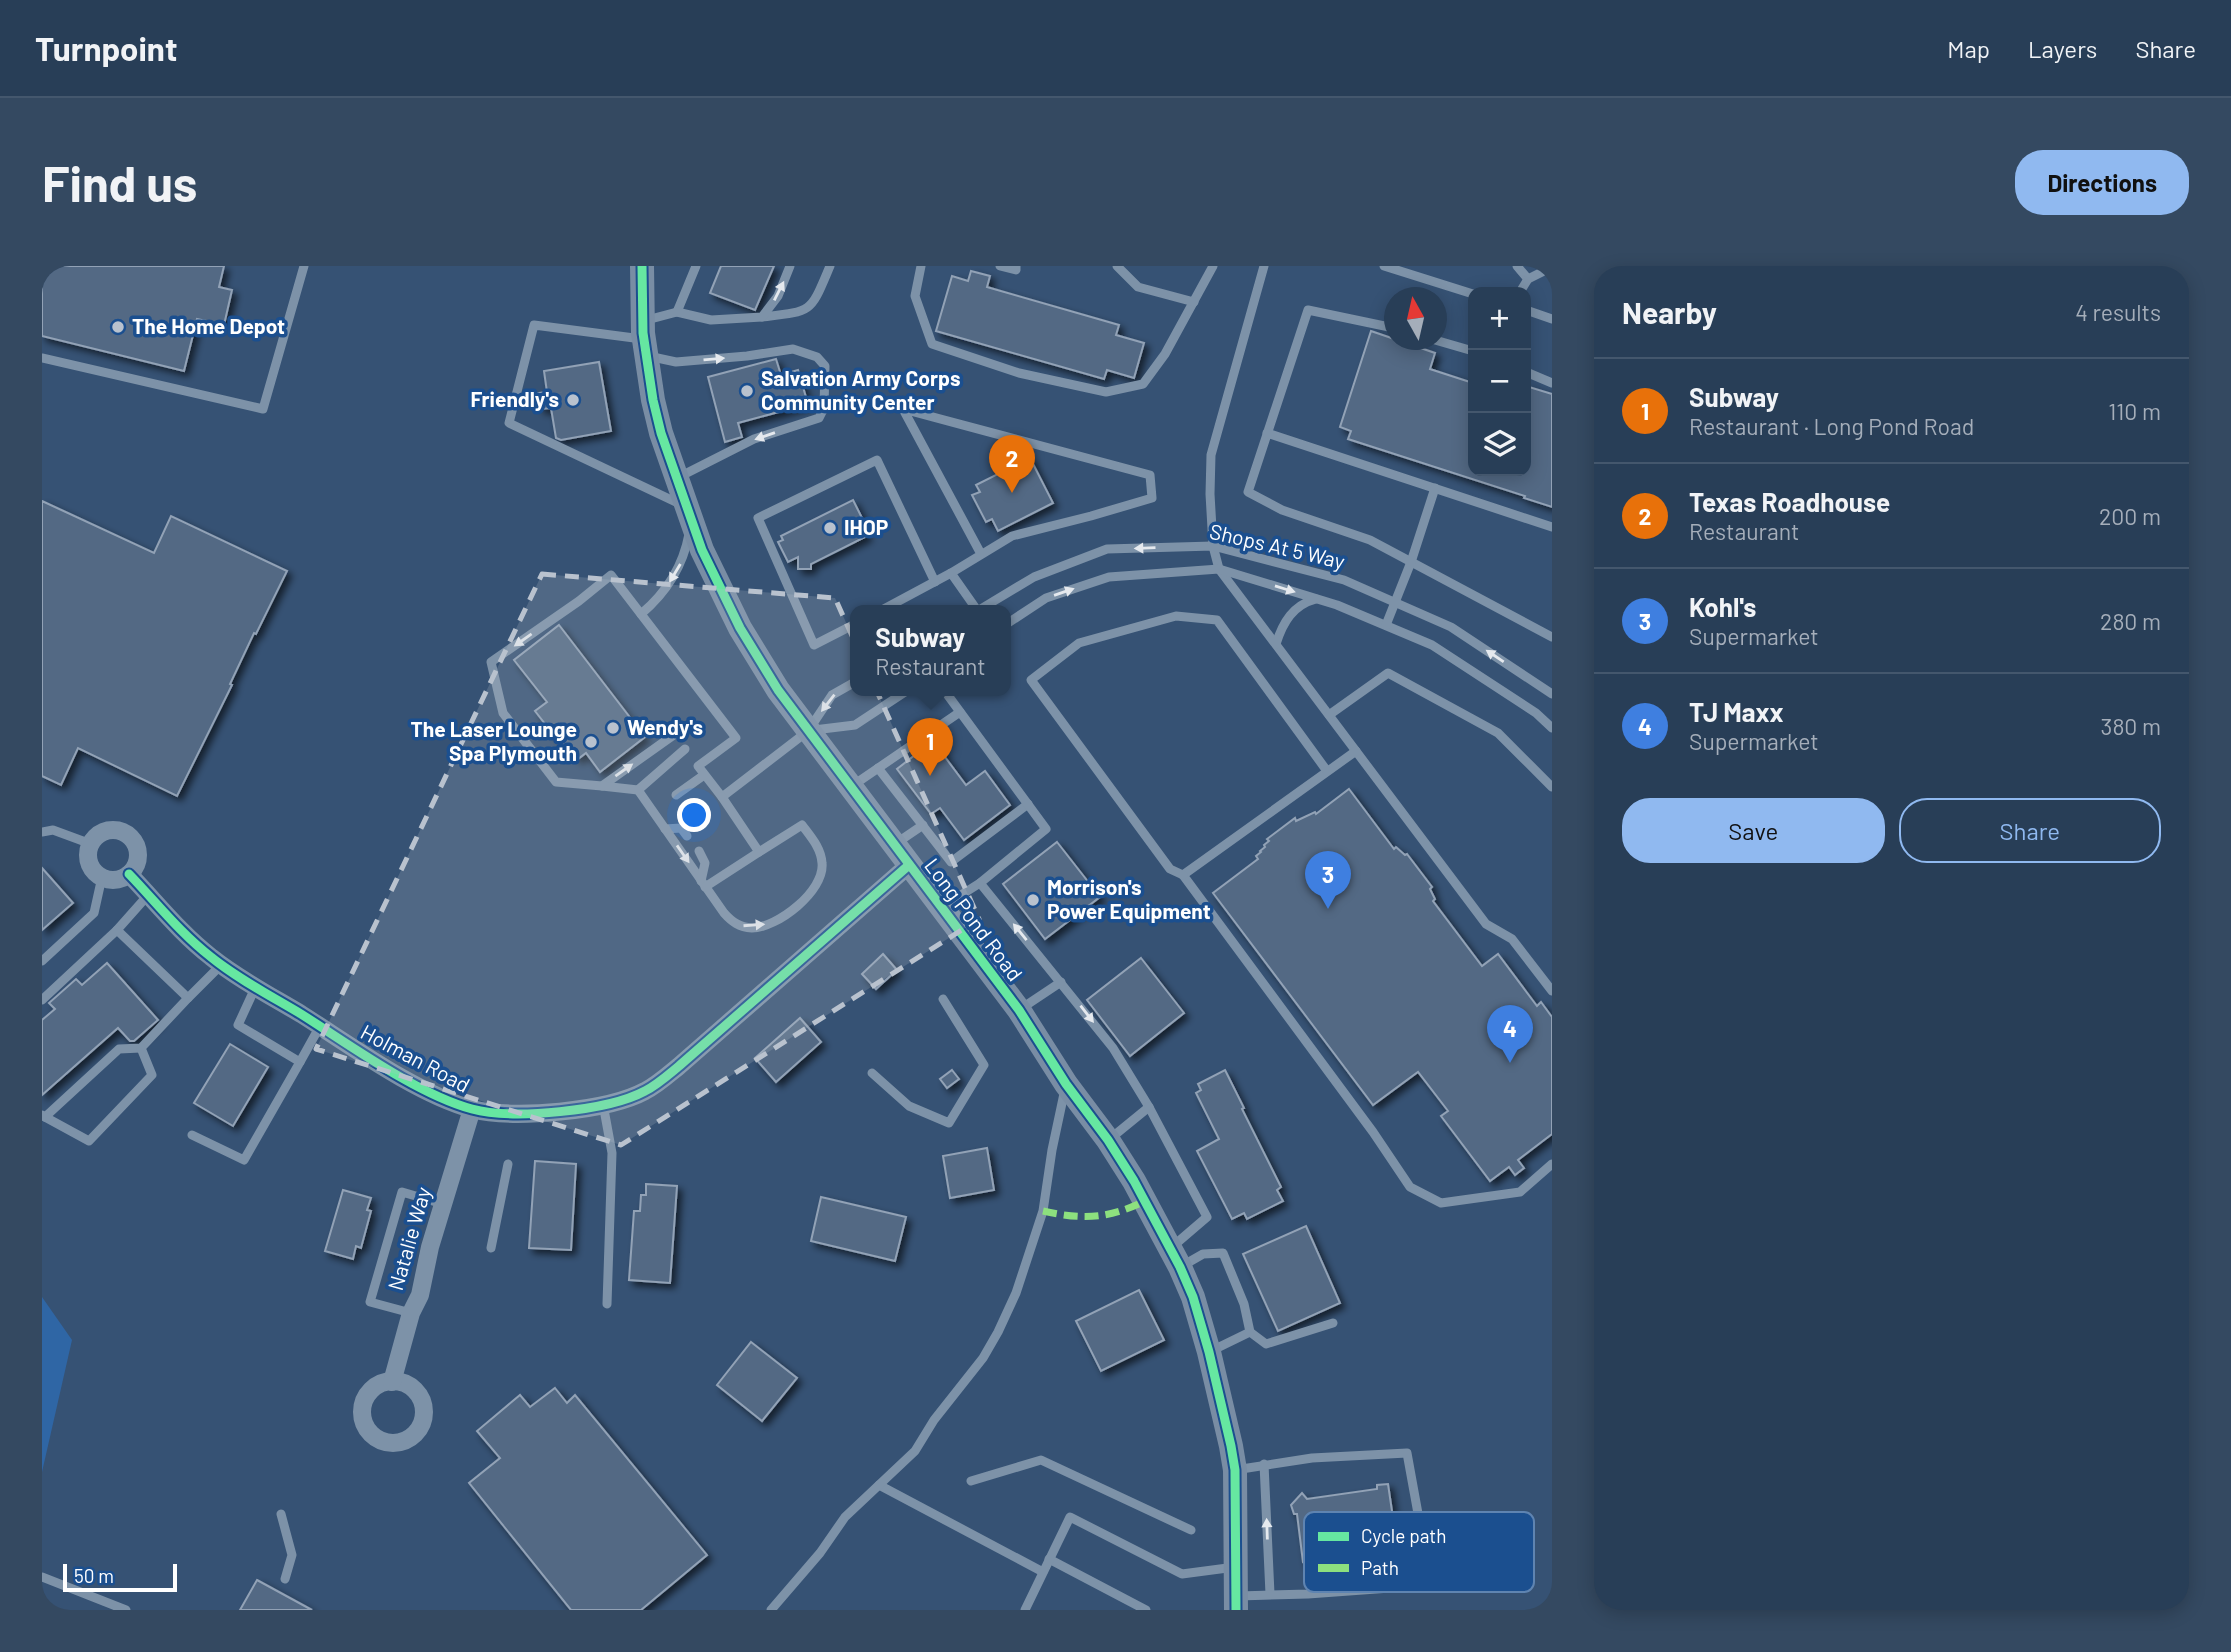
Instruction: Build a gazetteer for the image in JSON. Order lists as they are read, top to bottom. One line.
{"streets":{"street":["Long Pond Road","Holman Road","Natalie Way"],"lane":["Shops At 5 Way"]},"crossings":[["Long Pond Road","Holman Road"],["Holman Road","Natalie Way"]],"places":["The Home Depot","Salvation Army Corps Community Center","Friendly's","IHOP","Wendy's","The Laser Lounge Spa Plymouth","Morrison's Power Equipment"],"legend":["Cycle path","Path"],"scale_bar":"50 m","north":"top","page":{"header":"Turnpoint","nav":["Map","Layers","Share"],"buttons":["Directions",["Save","Share"]],"title":"Find us","heading":["Nearby","4 results"],"map_buttons":["+","−"],"list":[{"mark":"1","name":"Subway","note":"Restaurant · Long Pond Road","value":"110 m"},{"mark":"2","name":"Texas Roadhouse","note":"Restaurant","value":"200 m"},{"mark":"3","name":"Kohl's","note":"Supermarket","value":"280 m"},{"mark":"4","name":"TJ Maxx","note":"Supermarket","value":"380 m"}],"pins":["2","1","3","4"],"popup":["Subway","Restaurant"],"scale":"50 m"}}
